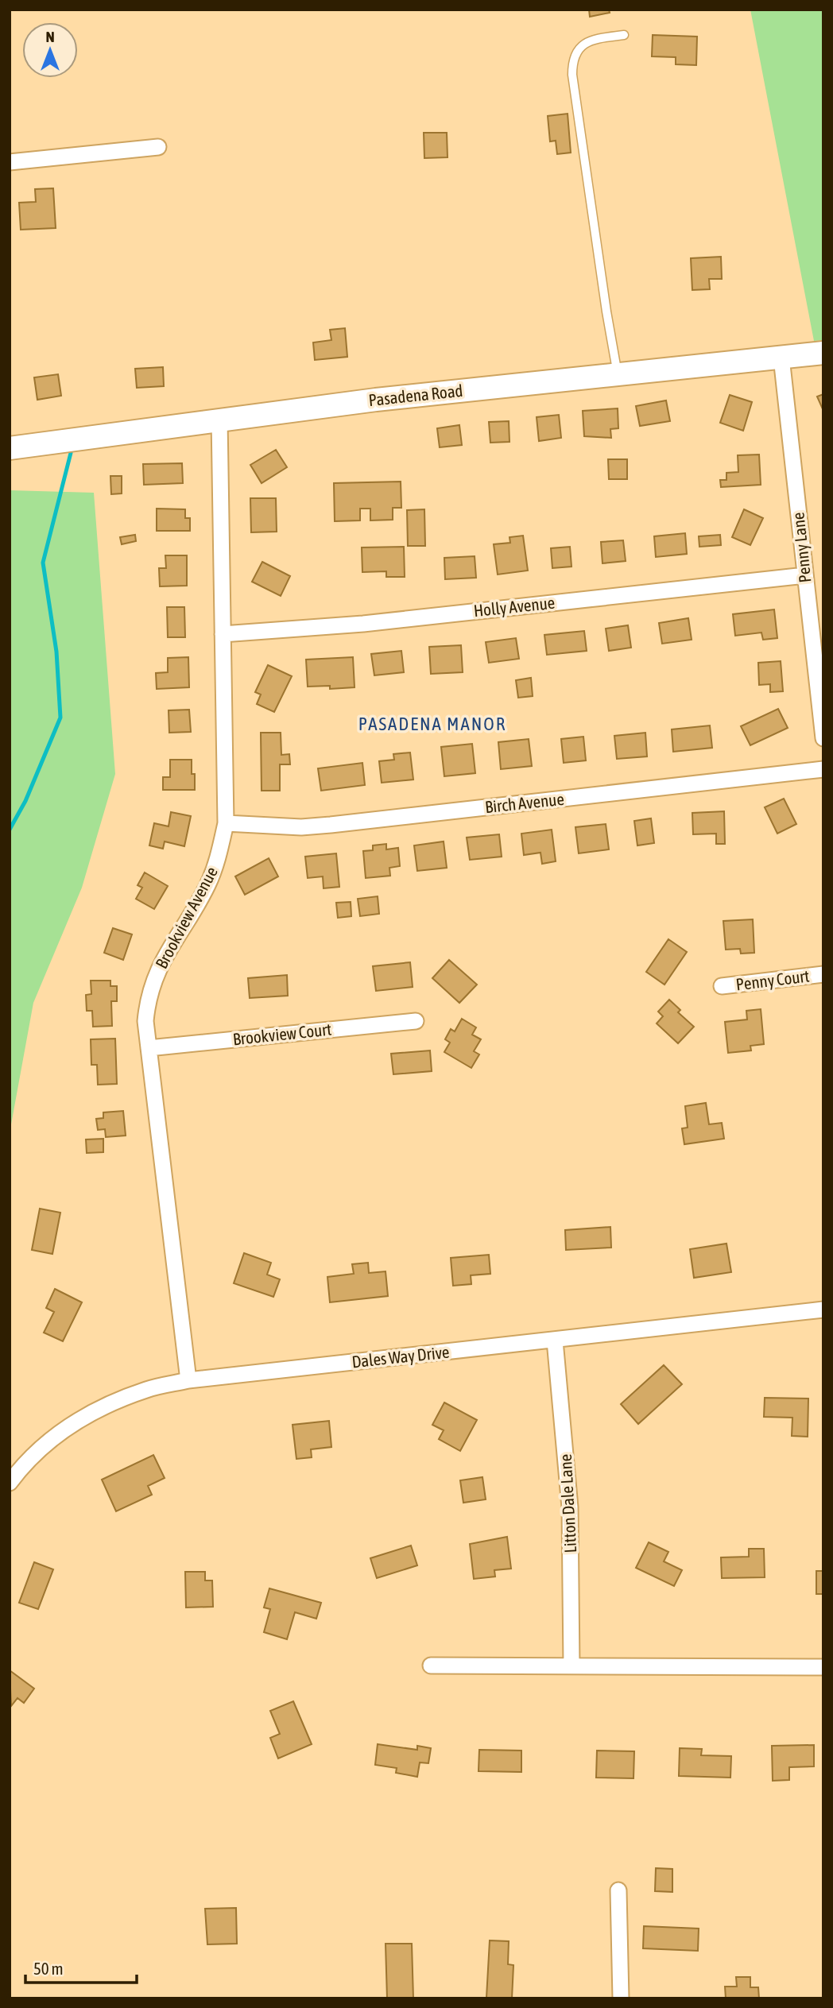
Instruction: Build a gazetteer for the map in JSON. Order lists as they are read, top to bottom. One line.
{"streets":{"main road":["Pasadena Road"],"street":["Penny Lane","Holly Avenue","Birch Avenue","Brookview Avenue","Penny Court","Brookview Court","Dales Way Drive","Litton Dale Lane"]},"crossings":[["Pasadena Road","Penny Lane"],["Pasadena Road","Brookview Avenue"],["Penny Lane","Holly Avenue"],["Holly Avenue","Brookview Avenue"],["Birch Avenue","Brookview Avenue"],["Brookview Avenue","Brookview Court"],["Brookview Avenue","Dales Way Drive"],["Dales Way Drive","Litton Dale Lane"]],"districts":["PASADENA MANOR"],"scale_bar":"50 m","north":"top"}
